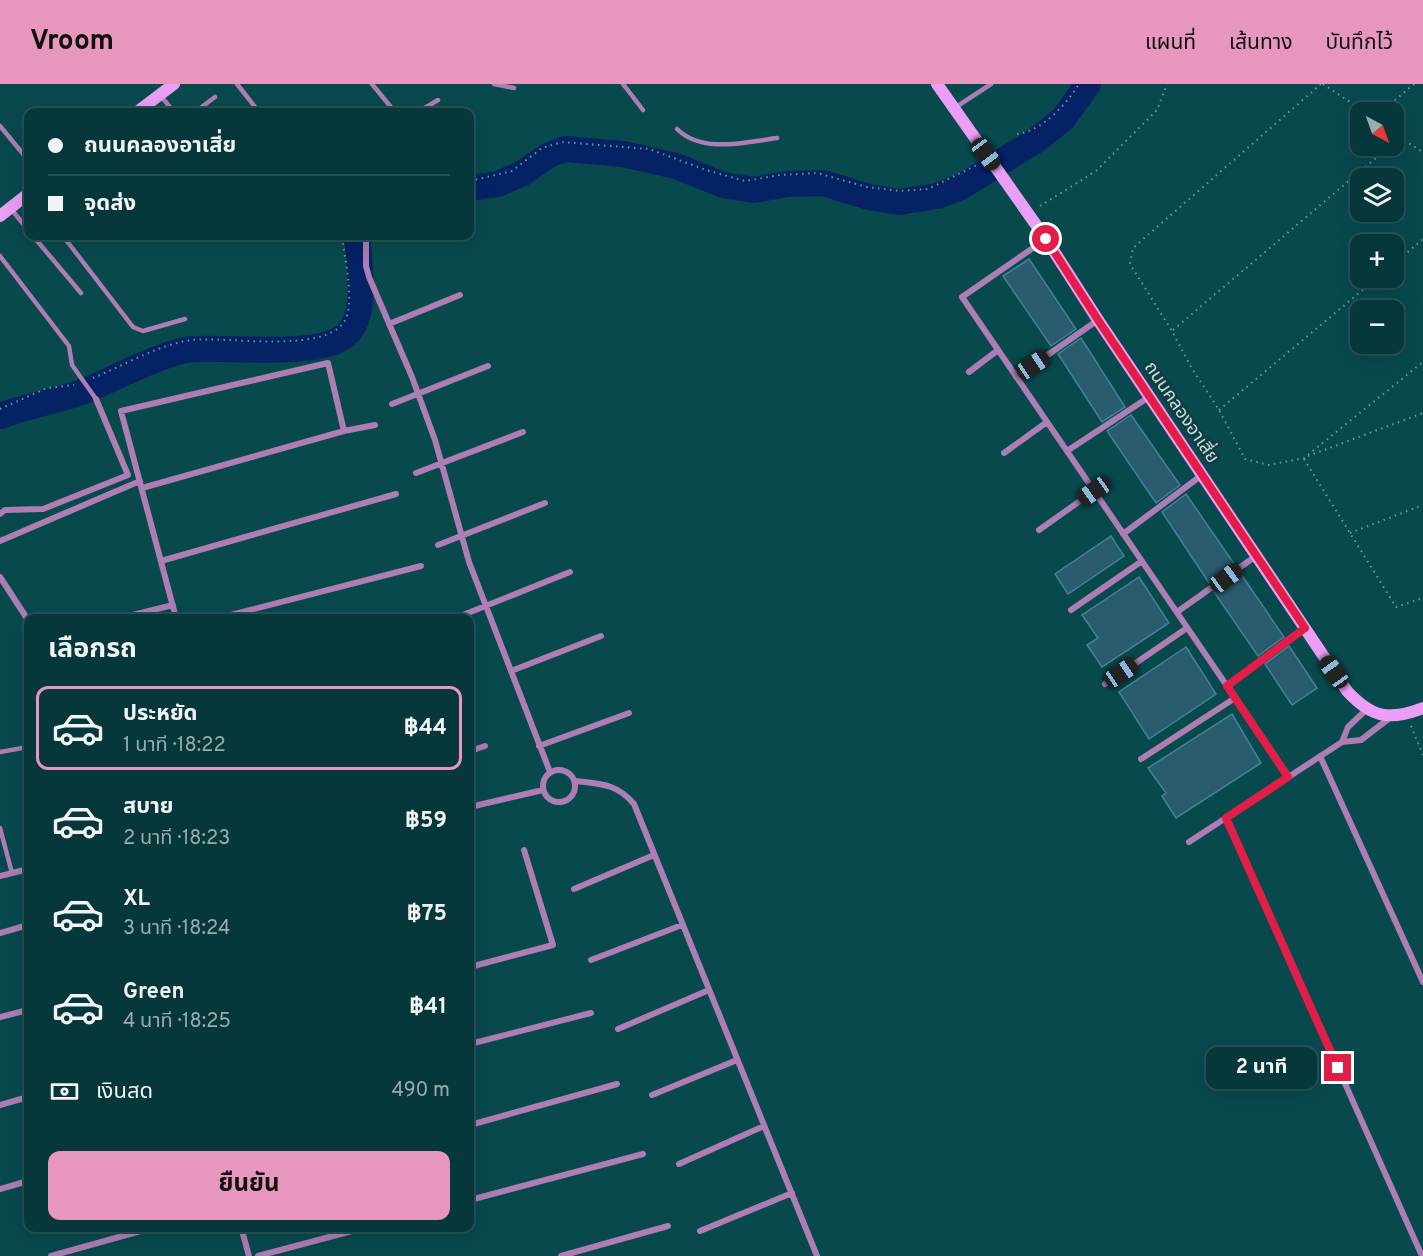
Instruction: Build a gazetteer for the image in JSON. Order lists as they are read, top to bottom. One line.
{"streets":{"street":["ถนนคลองอาเสี่ย"]},"north":"bottom right","page":{"header":"Vroom","nav":["แผนที่","เส้นทาง","บันทึกไว้"],"map_buttons":["+","−"],"banner":["ถนนคลองอาเสี่ย","จุดส่ง"],"heading":"เลือกรถ","list":[{"name":"ประหยัด","note":"1 นาที · 18:22","value":"฿44"},{"name":"สบาย","note":"2 นาที · 18:23","value":"฿59"},{"name":"XL","note":"3 นาที · 18:24","value":"฿75"},{"name":"Green","note":"4 นาที · 18:25","value":"฿41"}],"bubble":"2 นาที","pay":["เงินสด","490 m"],"buttons":"ยืนยัน"}}
